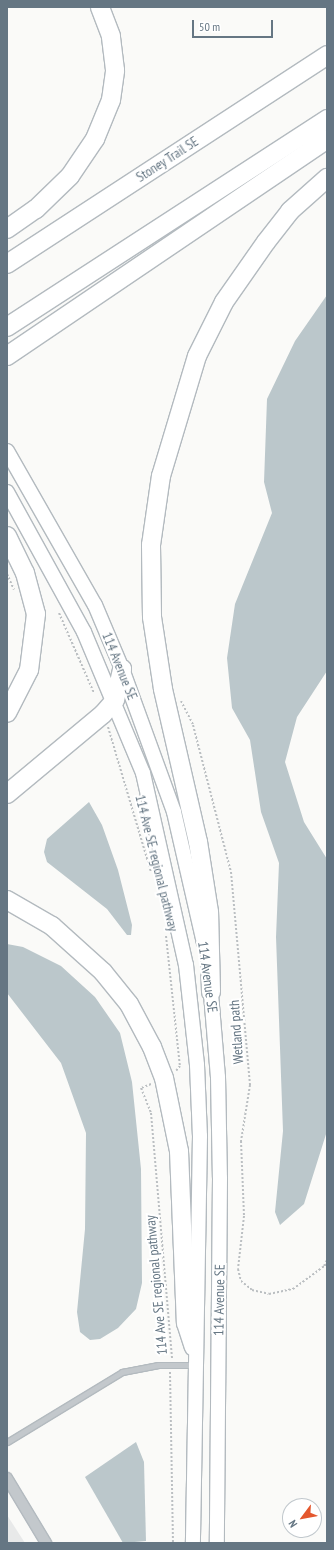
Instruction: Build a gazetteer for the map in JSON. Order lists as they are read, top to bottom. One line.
{"streets":{"highway":["Stoney Trail SE"],"main road":["114 Avenue SE"],"path":["114 Ave SE regional pathway","Wetland path"]},"scale_bar":"50 m","north":"bottom left"}
